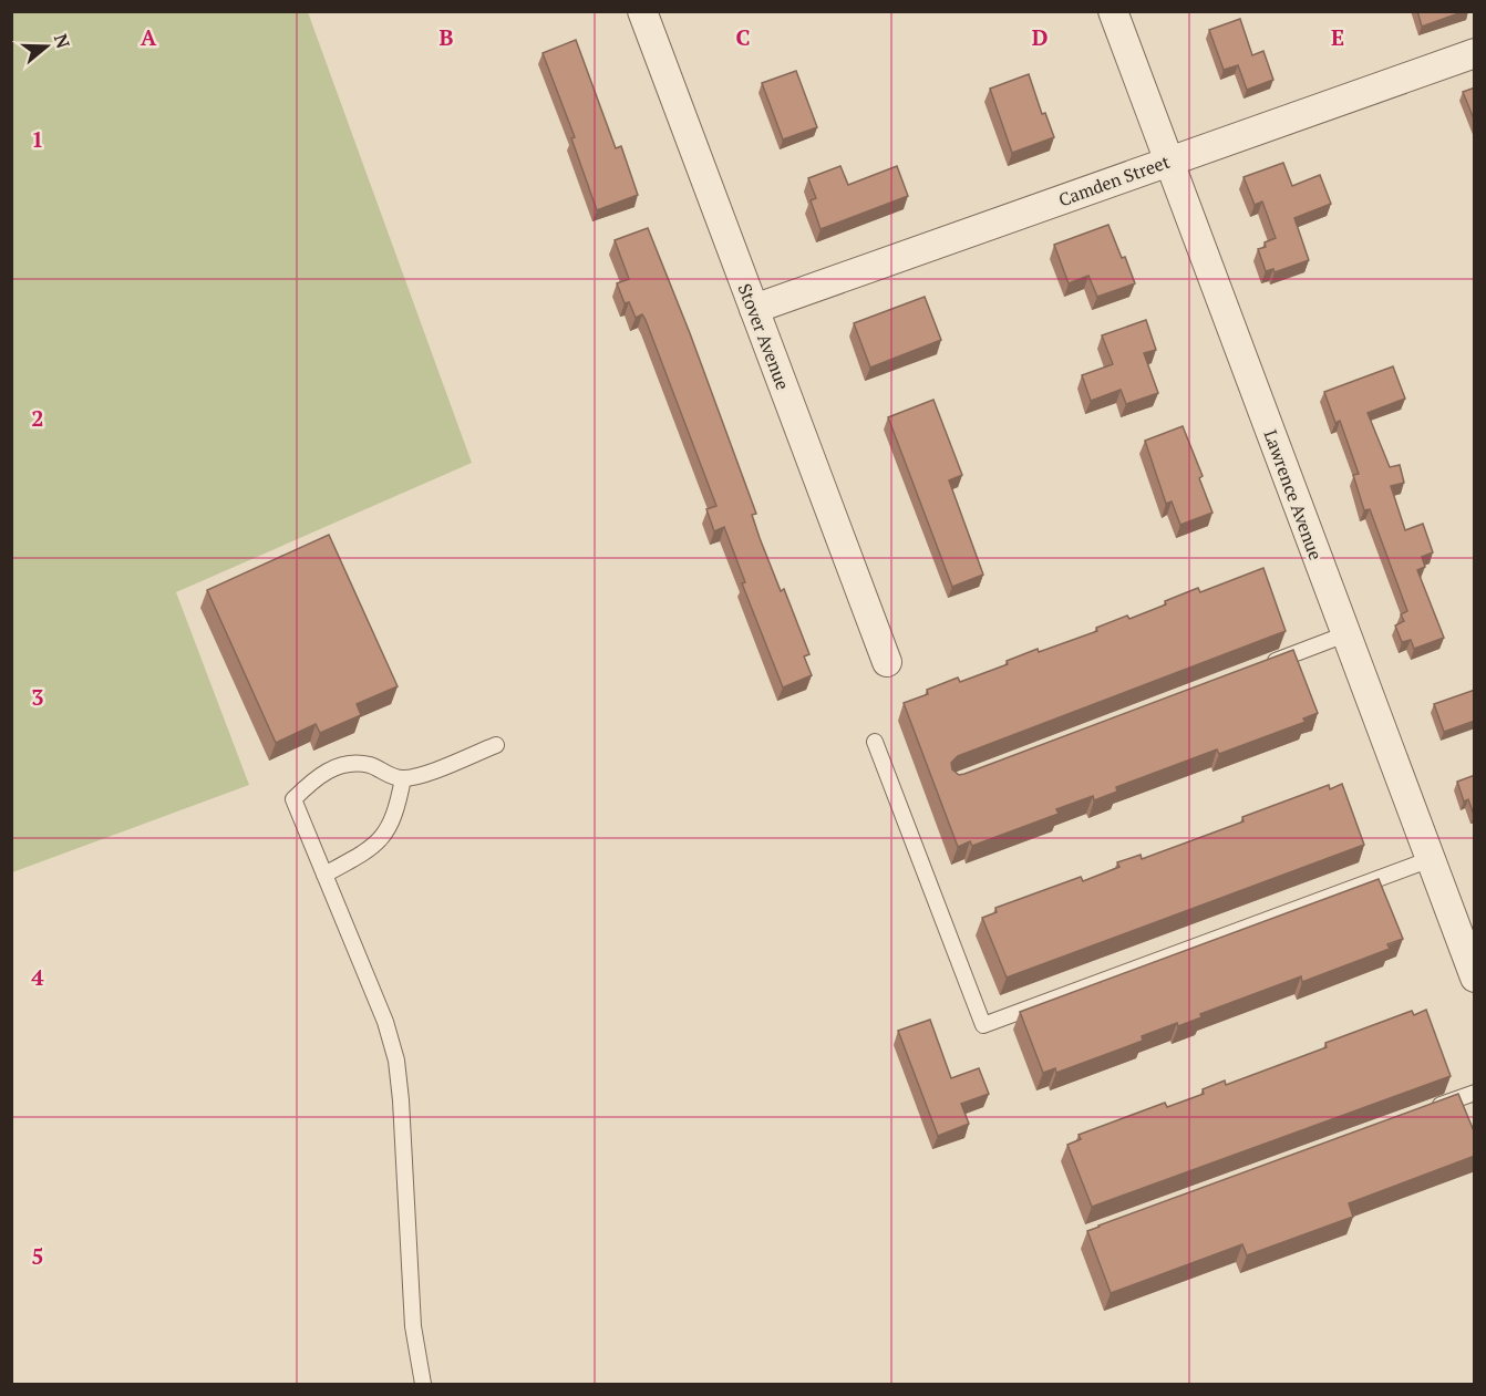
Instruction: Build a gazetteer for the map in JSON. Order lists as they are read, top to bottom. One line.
{"streets":{"street":["Camden Street","Stover Avenue","Lawrence Avenue"]},"crossings":[["Camden Street","Stover Avenue"],["Camden Street","Lawrence Avenue"]],"north":"right","grid":{"columns":["A","B","C","D","E"],"rows":["1","2","3","4","5"]}}
